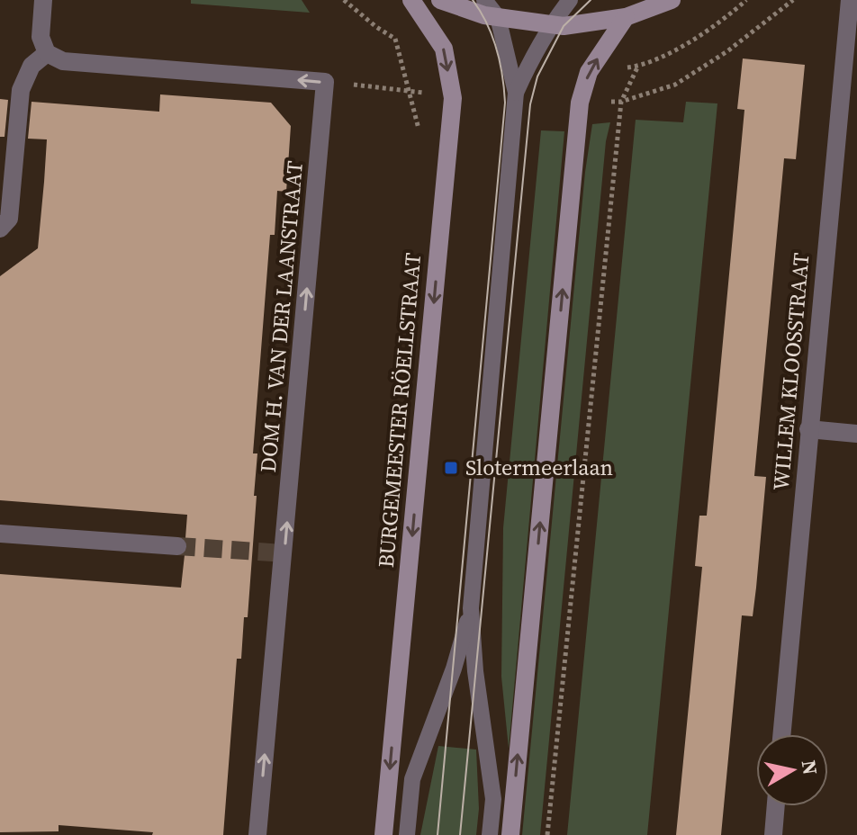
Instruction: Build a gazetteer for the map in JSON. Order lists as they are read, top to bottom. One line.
{"streets":{"main road":["BURGEMEESTER RÖELLSTRAAT"],"street":["DOM H. VAN DER LAANSTRAAT","WILLEM KLOOSSTRAAT"]},"places":{"transit":["Slotermeerlaan"]},"north":"right"}
